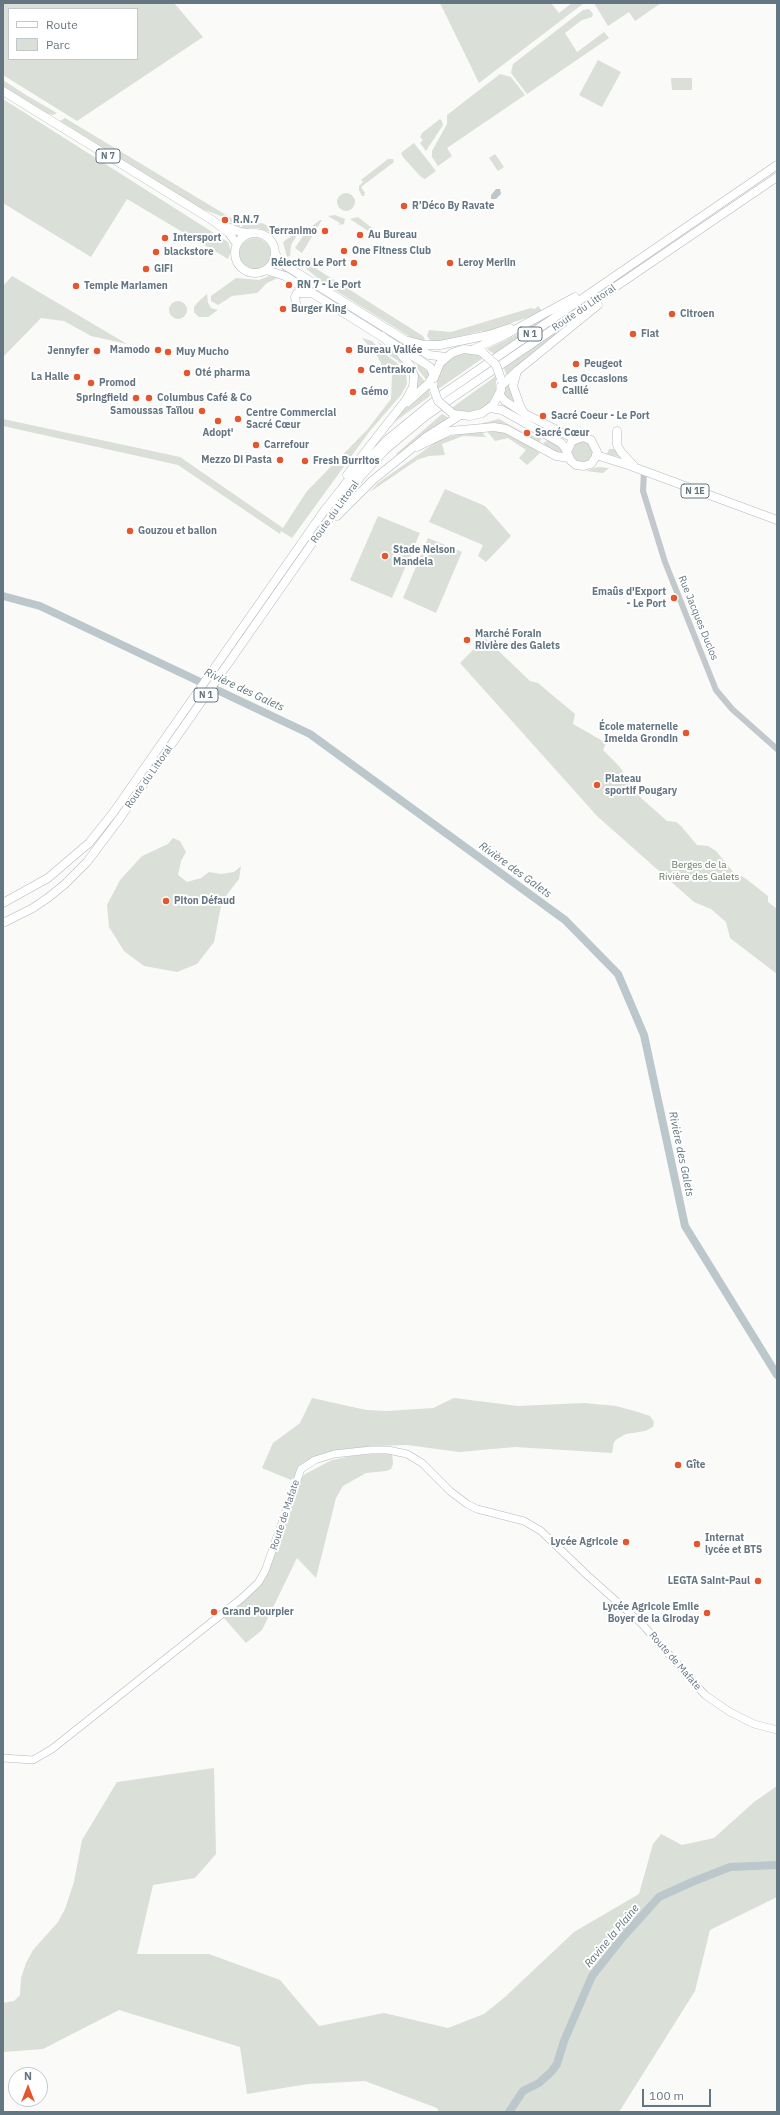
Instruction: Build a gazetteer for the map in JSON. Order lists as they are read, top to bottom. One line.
{"streets":{"main road":["N 7","Route du Littoral","N 1","N 1E","Route de Mafate"],"street":["Rue Jacques Duclos"]},"crossings":[["N 1E","Rue Jacques Duclos"]],"water":["Rivière des Galets","Ravine la Plaine"],"parks":["Berges de la Rivière des Galets"],"places":["R’Déco By Ravate","R.N.7","Terranimo","Au Bureau","Intersport","One Fitness Club","blackstore","Rélectro Le Port","Leroy Merlin","GiFi","RN 7 - Le Port","Temple Mariamen","Burger King","Citroen","Fiat","Mamodo","Bureau Vallée","Jennyfer","Muy Mucho","Peugeot","Centrakor","Oté pharma","La Halle","Promod","Les Occasions Caillé","Gémo","Springfield","Columbus Café & Co","Samoussas Taïlou","Sacré Coeur - Le Port","Centre Commercial Sacré Cœur","Adopt'","Sacré Cœur","Carrefour","Mezzo Di Pasta","Fresh Burritos","Gouzou et ballon","Stade Nelson Mandela","Emaûs d'Export - Le Port","Marché Forain Rivière des Galets","École maternelle Imelda Grondin","Plateau sportif Pougary","Piton Défaud","Gîte","Lycée Agricole","Internat lycée et BTS","LEGTA Saint-Paul","Grand Pourpier","Lycée Agricole Emile Boyer de la Giroday"],"legend":["Route","Parc"],"scale_bar":"100 m","north":"top"}
